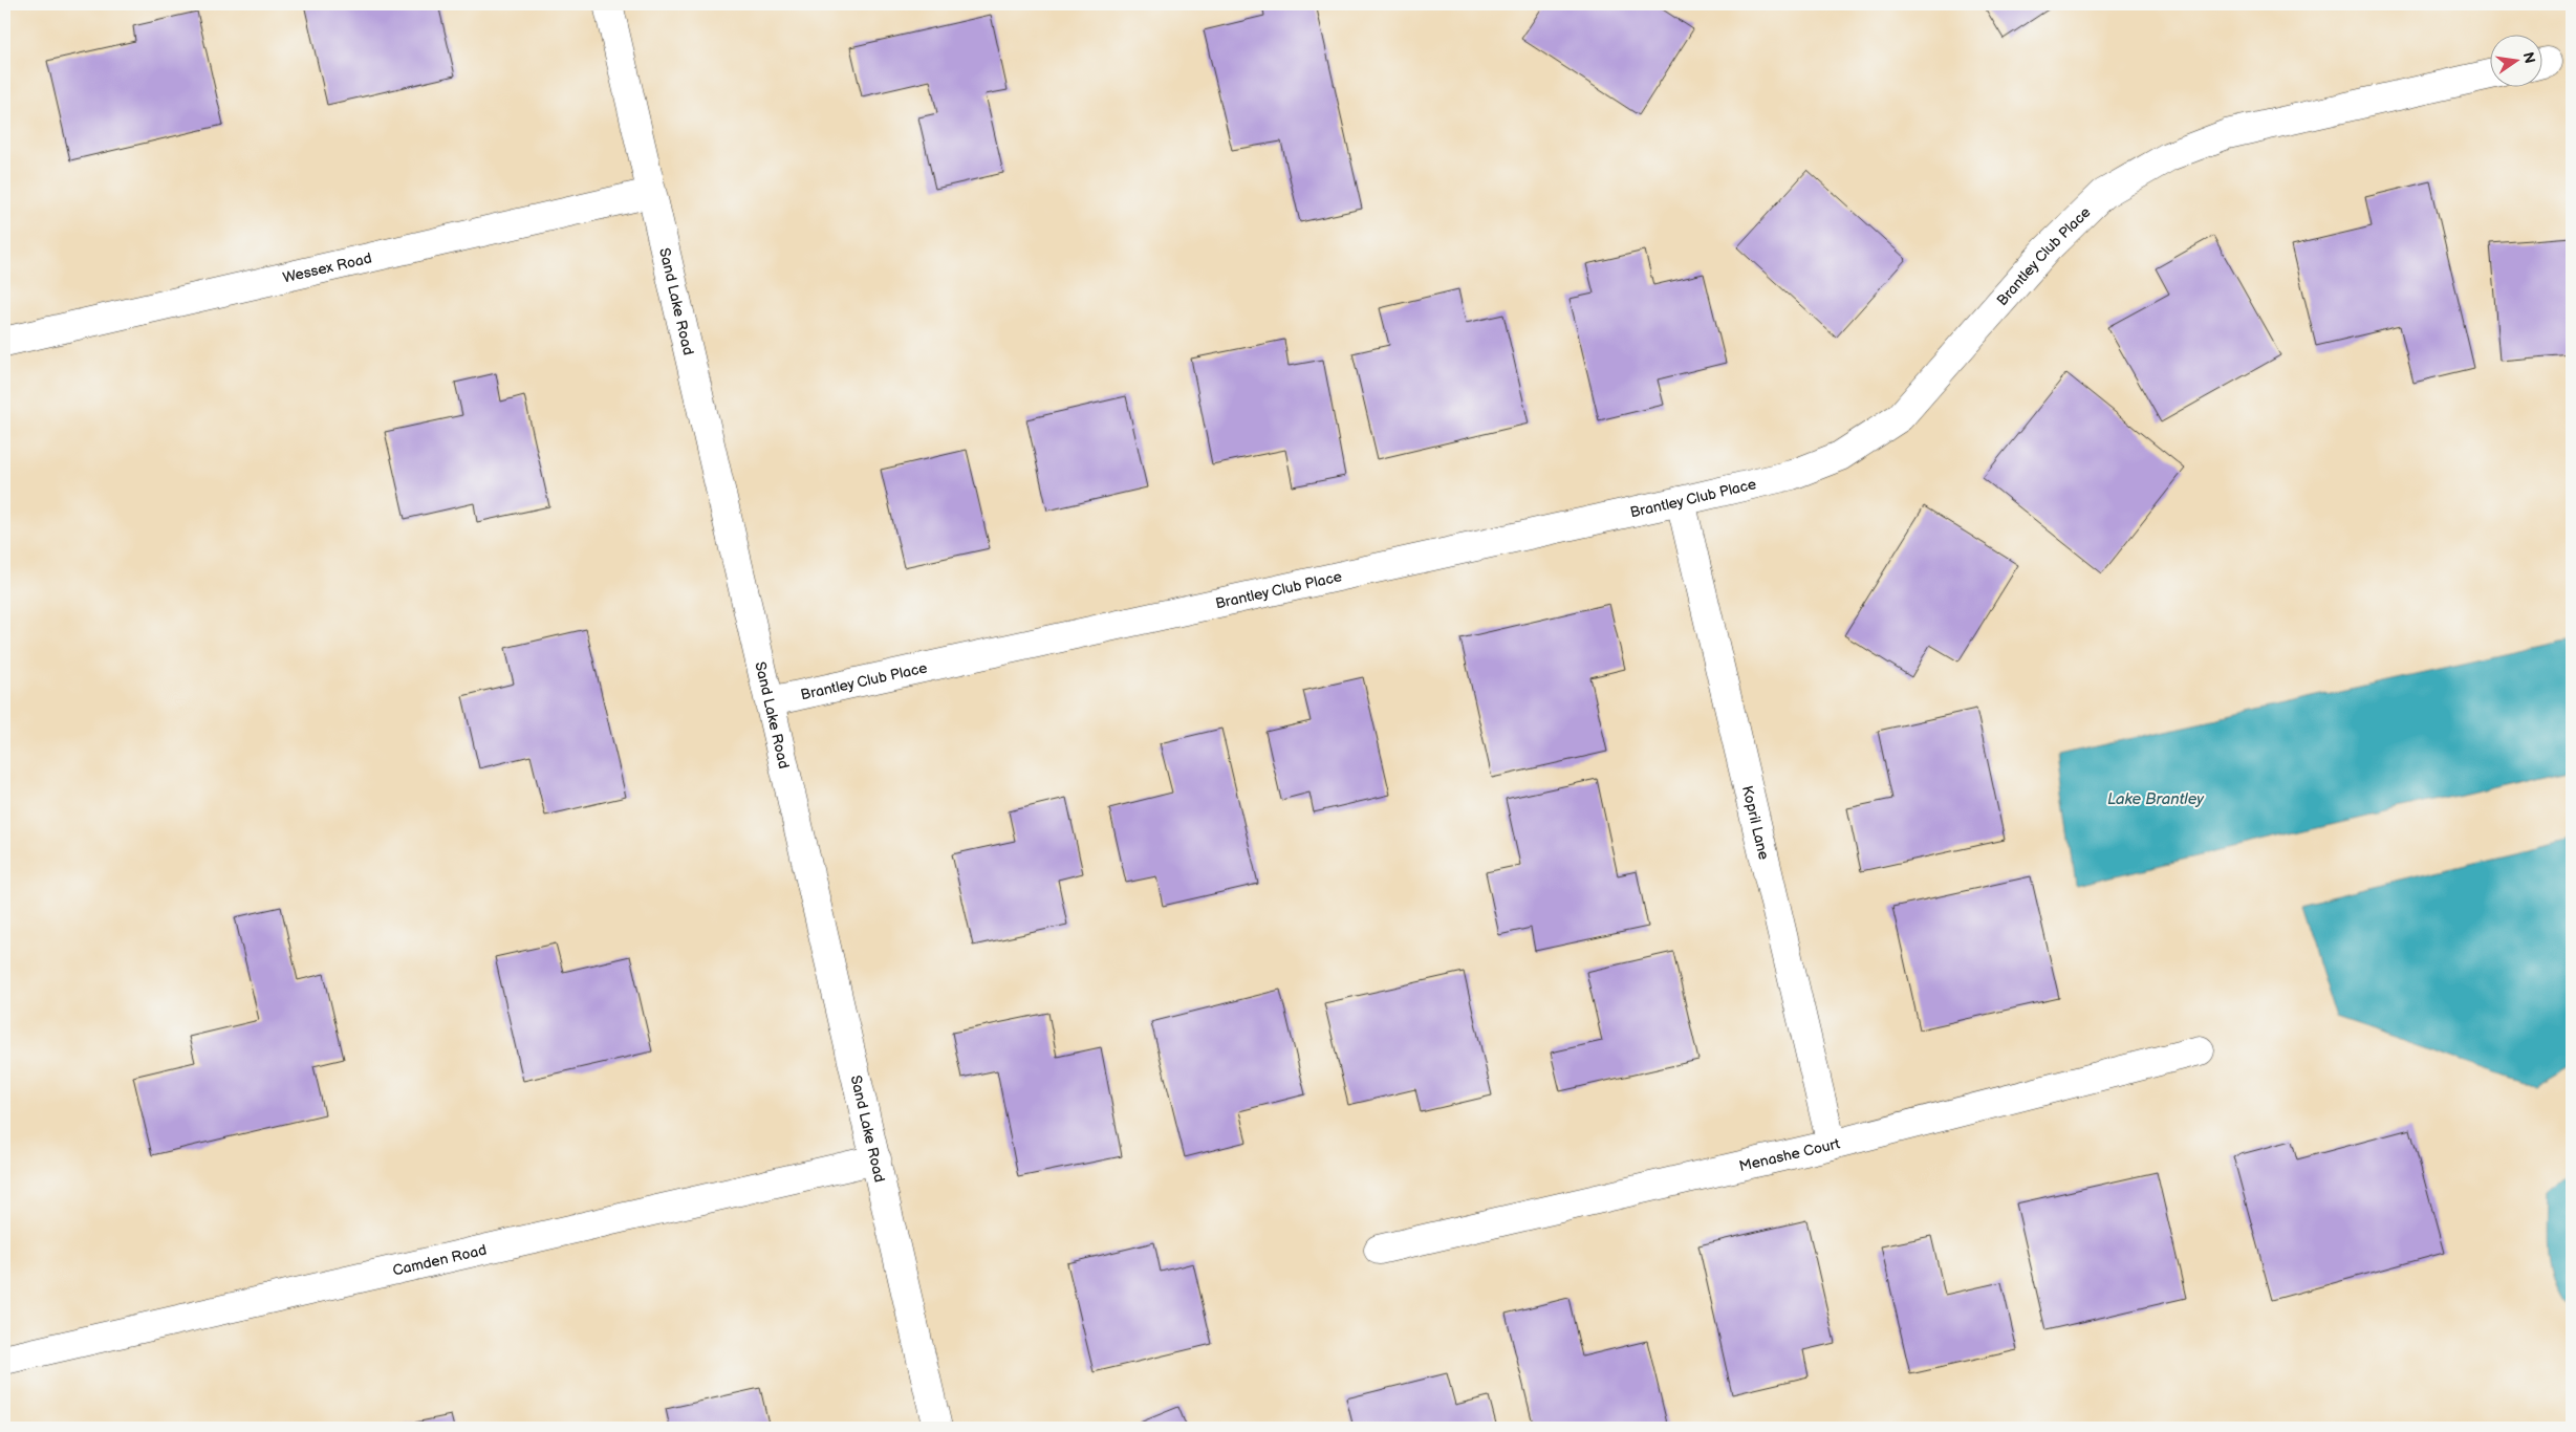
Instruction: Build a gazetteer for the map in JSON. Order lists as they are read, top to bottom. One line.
{"streets":{"street":["Brantley Club Place","Wessex Road","Sand Lake Road","Kopril Lane","Menashe Court","Camden Road"]},"crossings":[["Brantley Club Place","Sand Lake Road"],["Brantley Club Place","Kopril Lane"],["Wessex Road","Sand Lake Road"],["Sand Lake Road","Camden Road"],["Kopril Lane","Menashe Court"]],"water":["Lake Brantley"],"north":"right"}
